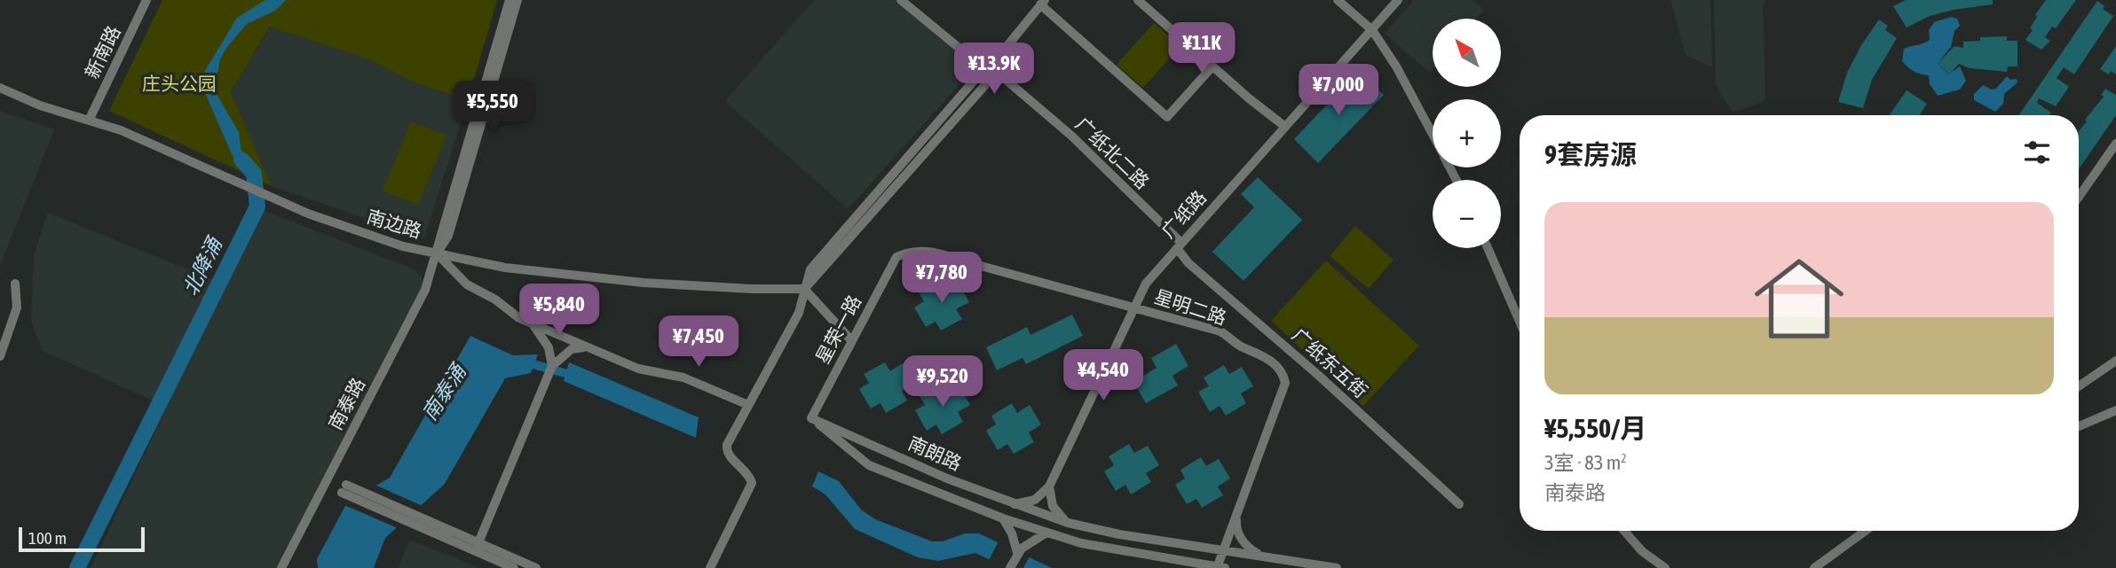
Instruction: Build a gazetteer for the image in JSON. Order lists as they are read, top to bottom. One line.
{"streets":{"street":["新南路","广纸北二路","广纸路","南边路","星明二路","星荣一路","广纸东五街","南泰路","南朗路"]},"crossings":[["新南路","南边路"],["广纸北二路","广纸路"],["广纸北二路","广纸东五街"],["广纸路","星明二路"],["广纸路","广纸东五街"],["南边路","南泰路"],["星明二路","星荣一路"],["星明二路","南朗路"],["星荣一路","南朗路"]],"water":["北降涌","南泰涌"],"parks":["庄头公园"],"scale_bar":"100 m","north":"top left","page":{"map_buttons":["+","−"],"price":["¥11K","¥13.9K","¥7,000","¥5,550","¥7,780","¥5,840","¥7,450","¥4,540","¥9,520"],"heading":"9套房源","list":[{"name":"¥5,550/月","note":"3室 · 83 m² · 南泰路"}],"scale":"100 m"}}
